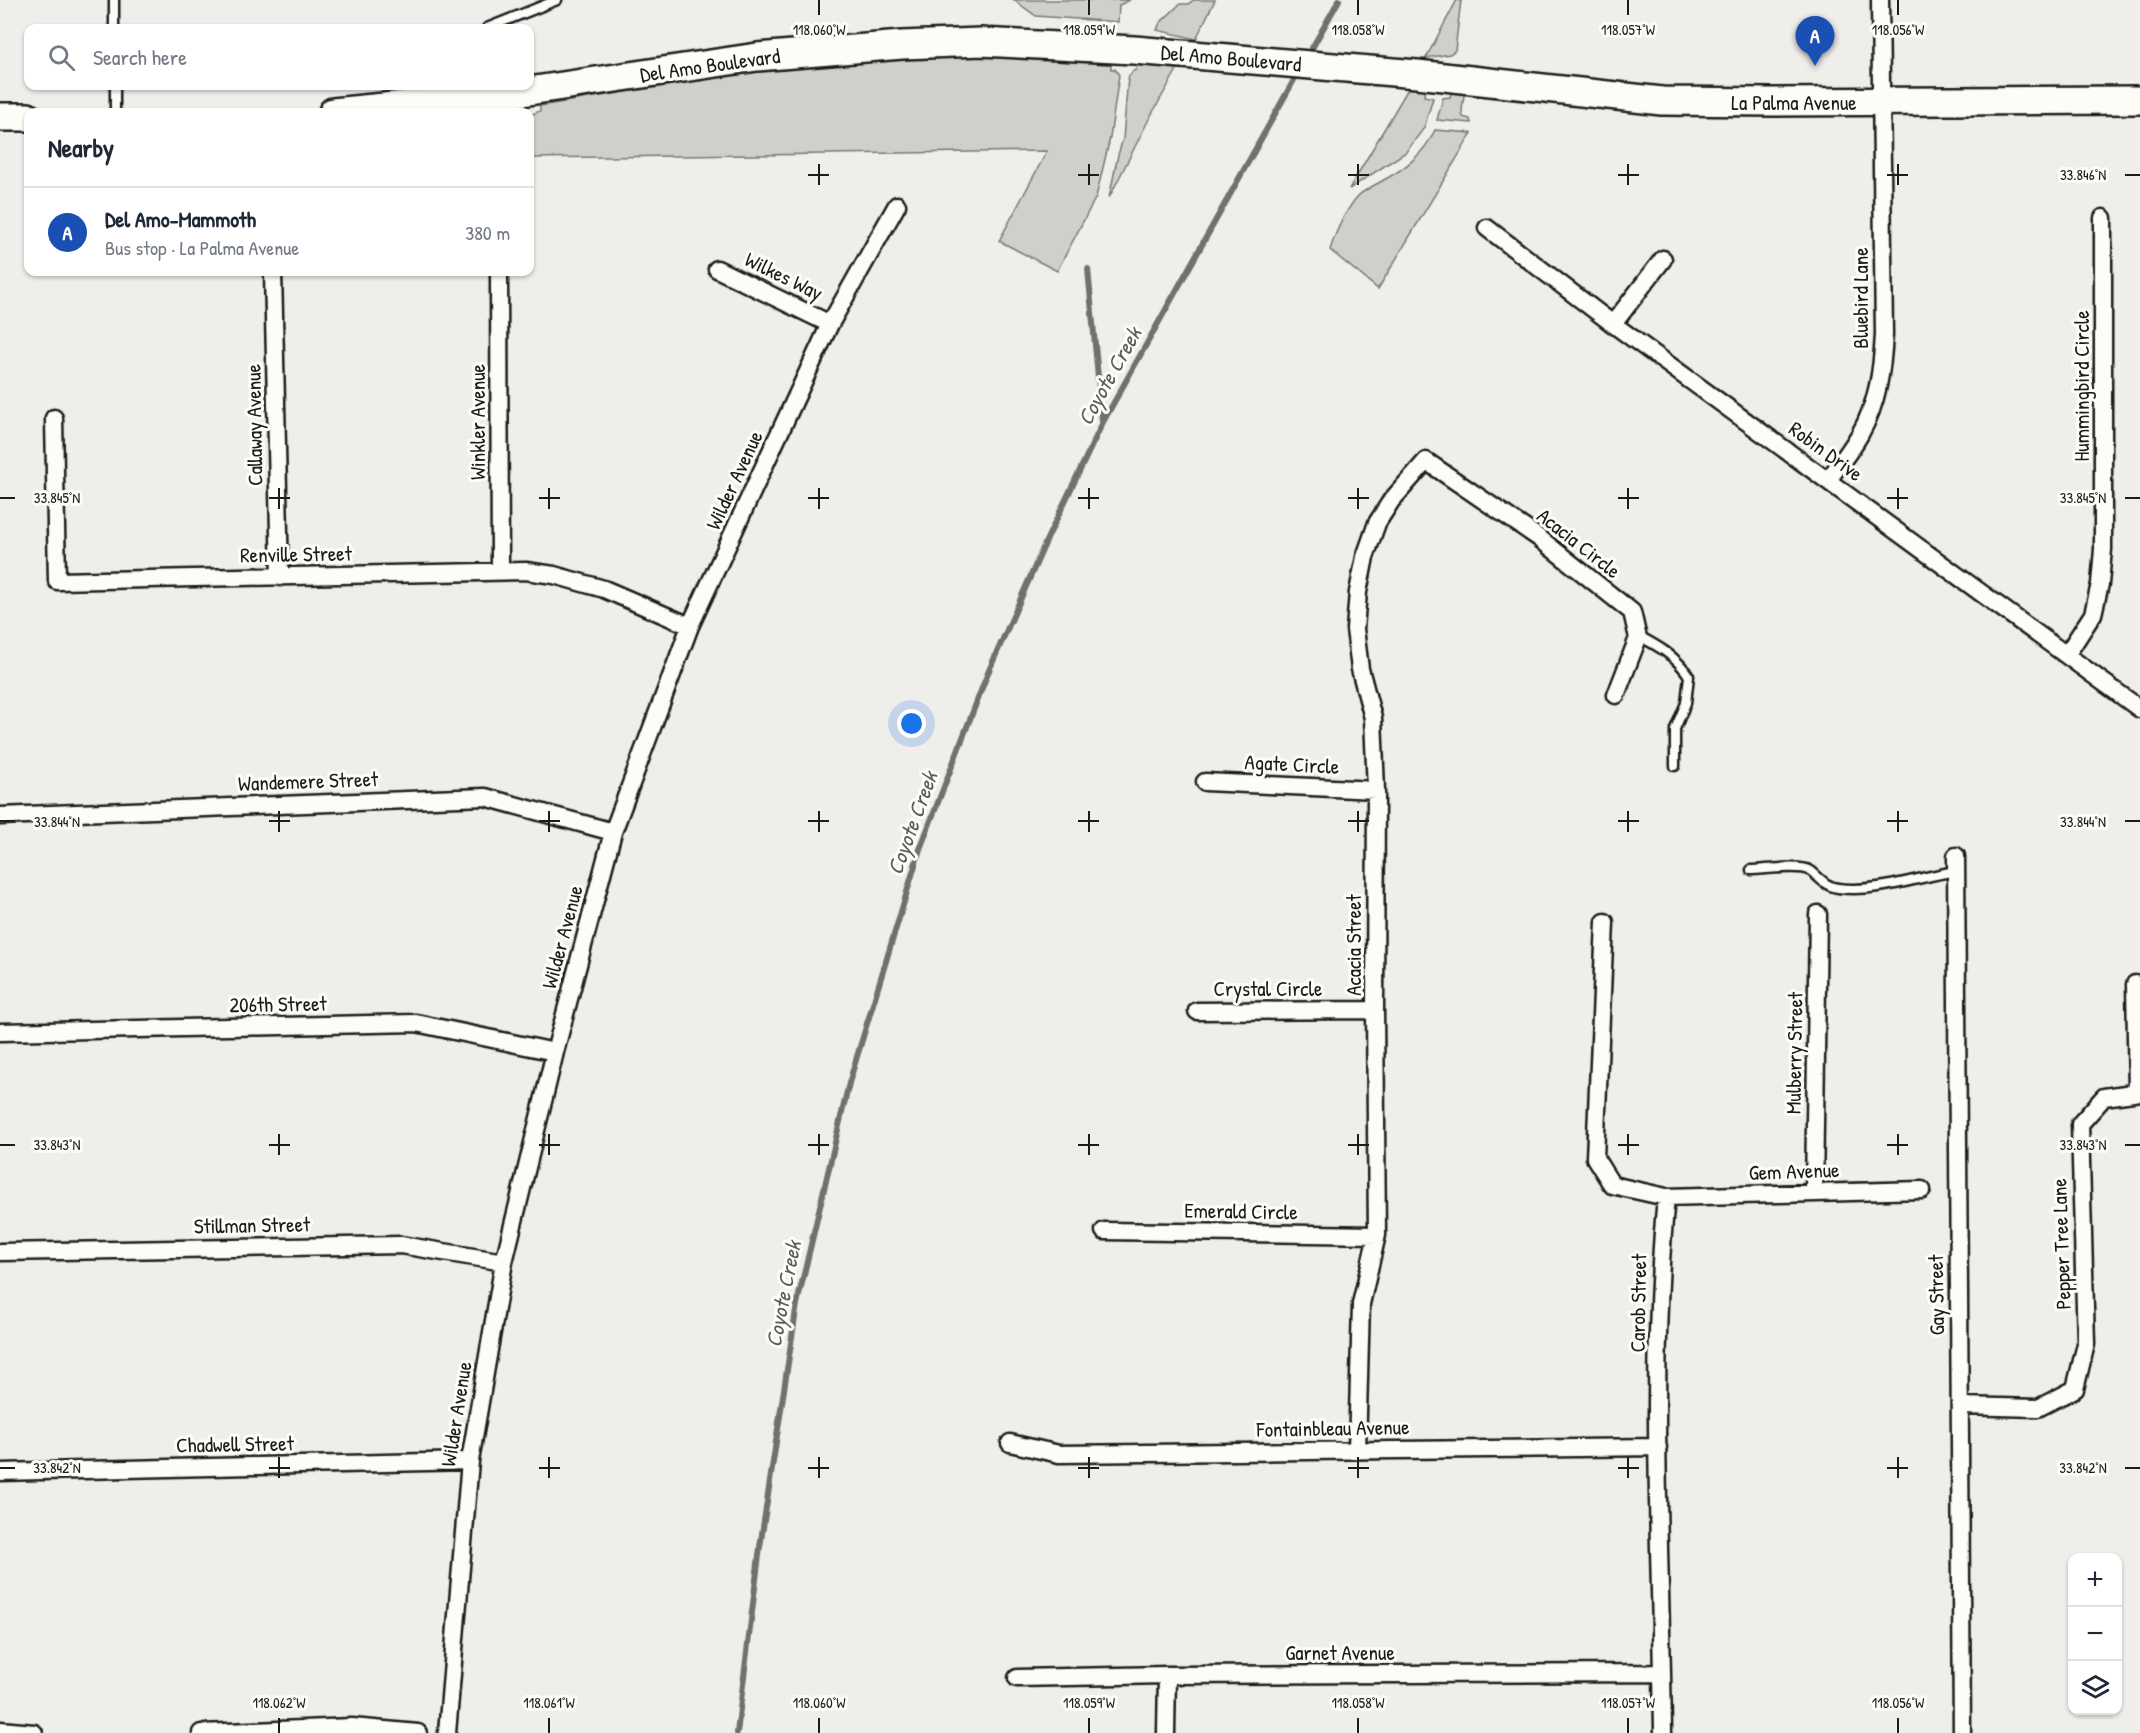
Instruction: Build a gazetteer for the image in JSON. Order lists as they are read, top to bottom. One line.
{"streets":{"main road":["Del Amo Boulevard","La Palma Avenue"],"street":["Wilkes Way","Bluebird Lane","Hummingbird Circle","Winkler Avenue","Callaway Avenue","Robin Drive","Wilder Avenue","Acacia Circle","Renville Street","Agate Circle","Wandemere Street","Acacia Street","Crystal Circle","206th Street","Mulberry Street","Gem Avenue","Emerald Circle","Stillman Street","Pepper Tree Lane","Gay Street","Carob Street","Fontainbleau Avenue","Chadwell Street","Garnet Avenue"]},"crossings":[["Del Amo Boulevard","La Palma Avenue"],["La Palma Avenue","Bluebird Lane"],["Wilkes Way","Wilder Avenue"],["Bluebird Lane","Robin Drive"],["Hummingbird Circle","Robin Drive"],["Winkler Avenue","Renville Street"],["Callaway Avenue","Renville Street"],["Wilder Avenue","Renville Street"],["Wilder Avenue","Wandemere Street"],["Wilder Avenue","206th Street"],["Wilder Avenue","Stillman Street"],["Wilder Avenue","Chadwell Street"],["Acacia Circle","Acacia Street"],["Agate Circle","Acacia Street"],["Acacia Street","Crystal Circle"],["Acacia Street","Emerald Circle"],["Acacia Street","Fontainbleau Avenue"],["Mulberry Street","Gem Avenue"],["Gem Avenue","Carob Street"],["Pepper Tree Lane","Gay Street"],["Carob Street","Fontainbleau Avenue"],["Carob Street","Garnet Avenue"]],"water":["Coyote Creek"],"page":{"pins":"A","search":"Search here","heading":"Nearby","list":[{"mark":"A","name":"Del Amo-Mammoth","note":"Bus stop · La Palma Avenue","value":"380 m"}],"map_buttons":["+","−"]},"coordinates":["118.060°W","118.059°W","118.058°W","118.057°W","118.056°W","33.846°N","33.845°N","33.844°N","33.843°N","33.842°N","118.062°W","118.061°W"]}
